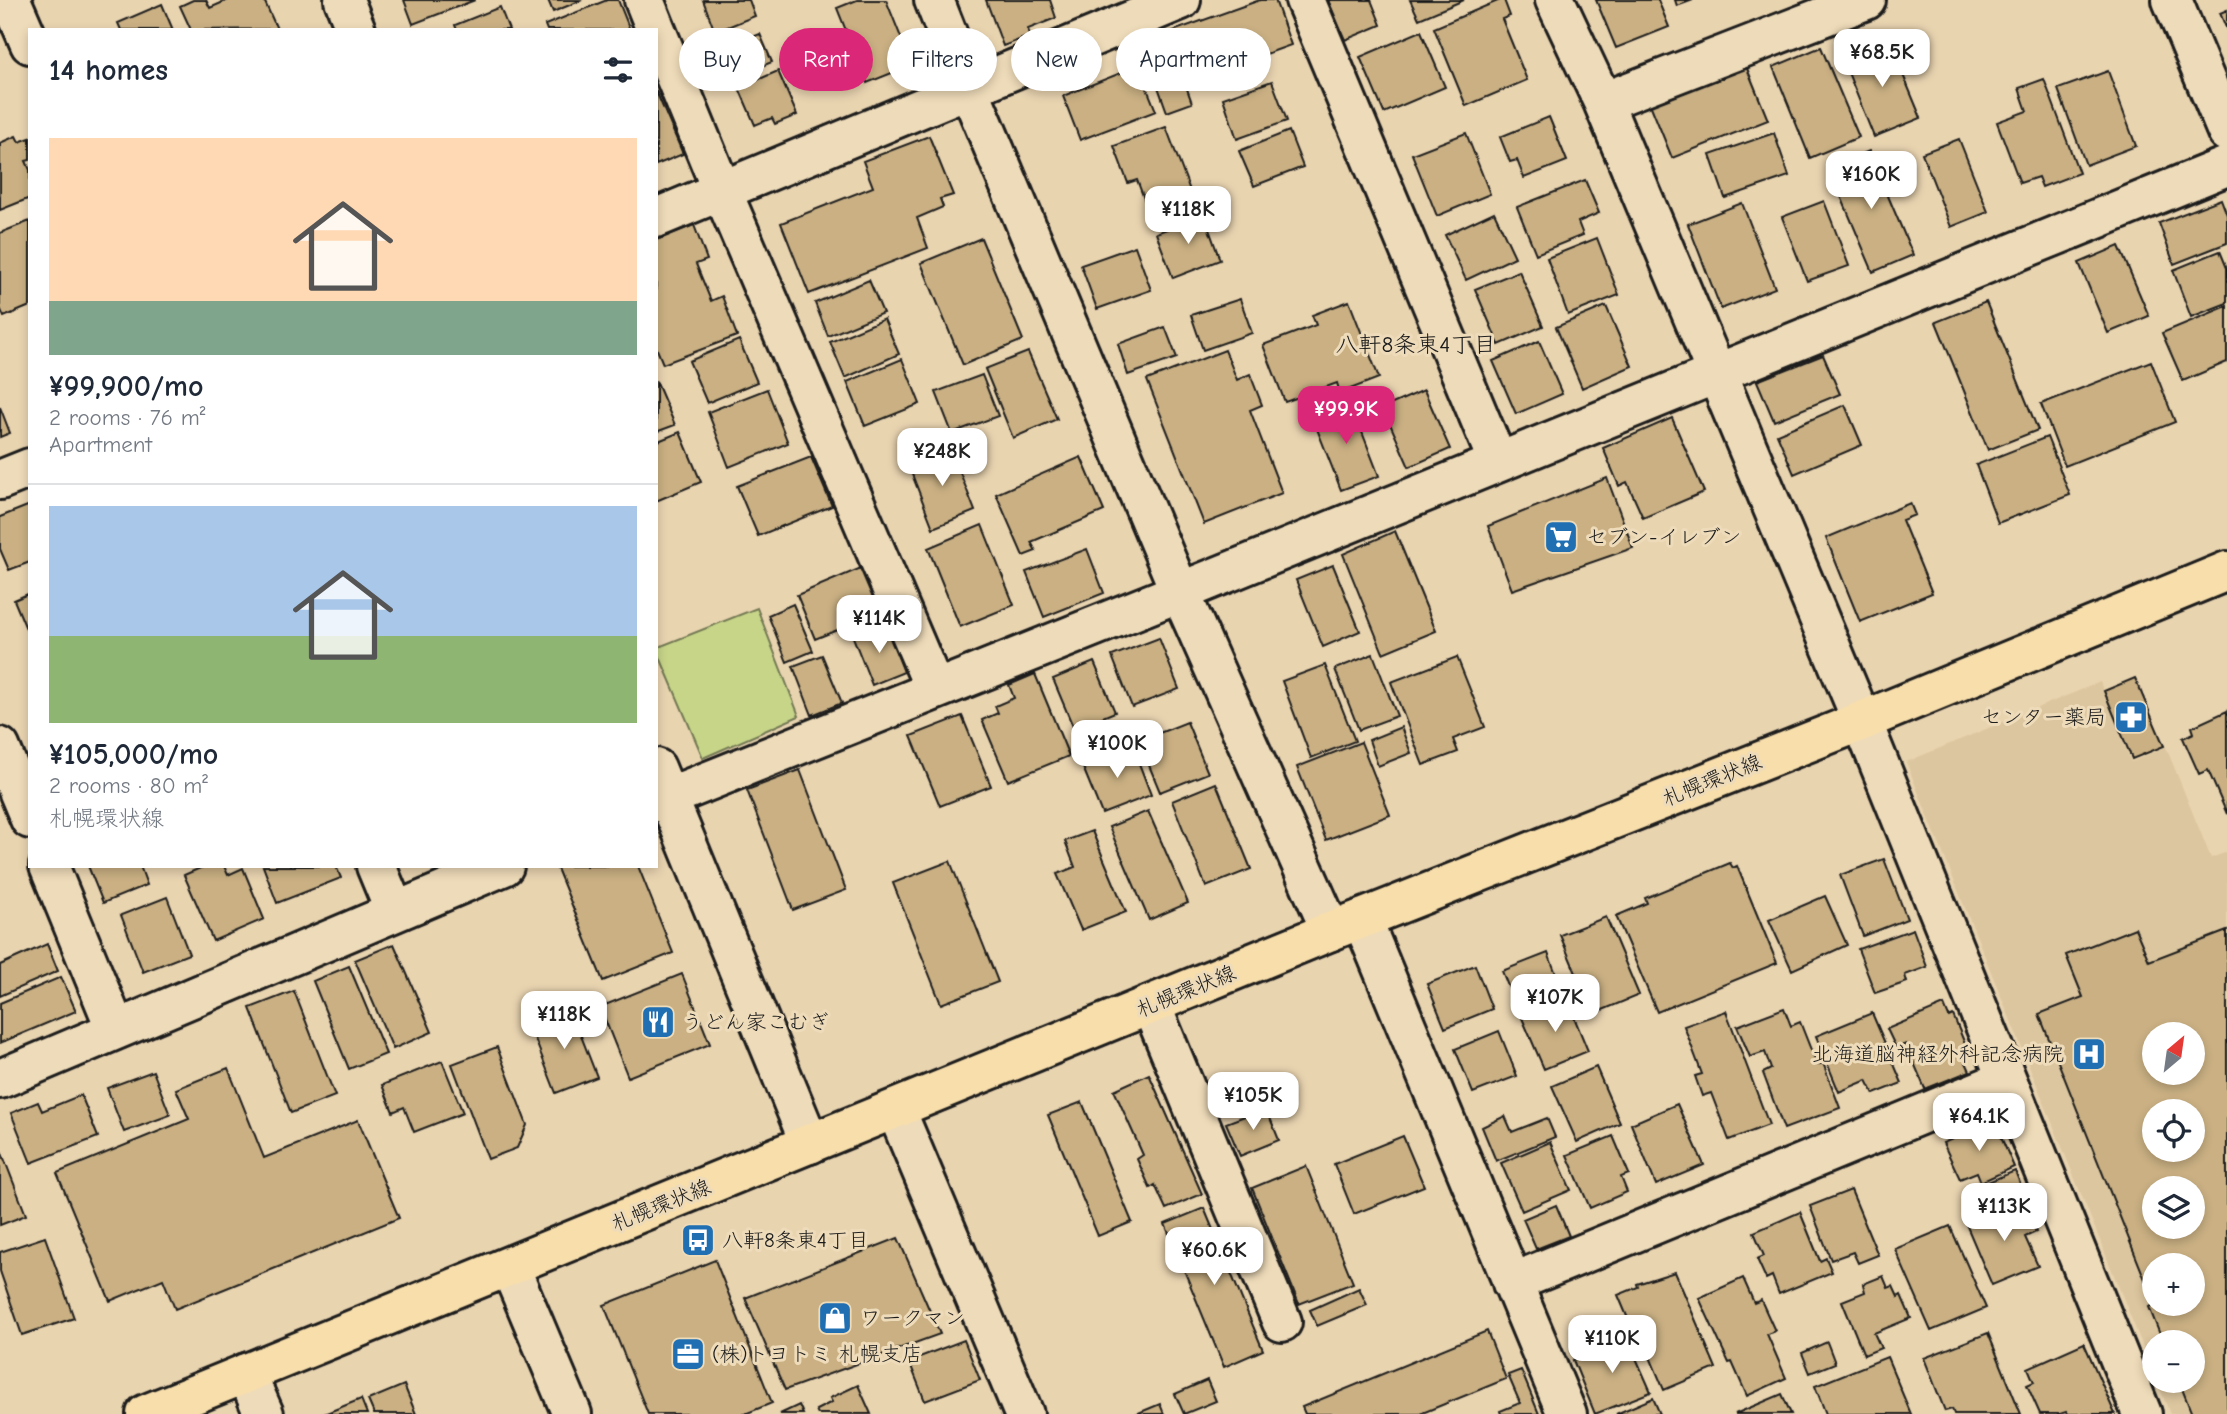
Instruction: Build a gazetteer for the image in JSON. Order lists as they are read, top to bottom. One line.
{"streets":{"main road":["札幌環状線"]},"districts":["八軒8条東4丁目"],"places":{"supermarket":["セブン-イレブン"],"pharmacy":["センター薬局"],"restaurant":["うどん家こむぎ"],"hospital":["北海道脳神経外科記念病院"],"bus stop":["八軒8条東4丁目"],"shop":["ワークマン"],"office":["(株)トヨトミ 札幌支店"]},"north":"top right","page":{"chip":["Buy","Rent","Filters","New","Apartment"],"heading":"14 homes","price":["¥68.5K","¥160K","¥118K","¥99.9K","¥248K","¥114K","¥100K","¥107K","¥118K","¥105K","¥64.1K","¥113K","¥60.6K","¥110K"],"list":[{"name":"¥99,900/mo","note":"2 rooms · 76 m² · Apartment"},{"name":"¥105,000/mo","note":"2 rooms · 80 m² · 札幌環状線"}],"map_buttons":["+","−"]}}
